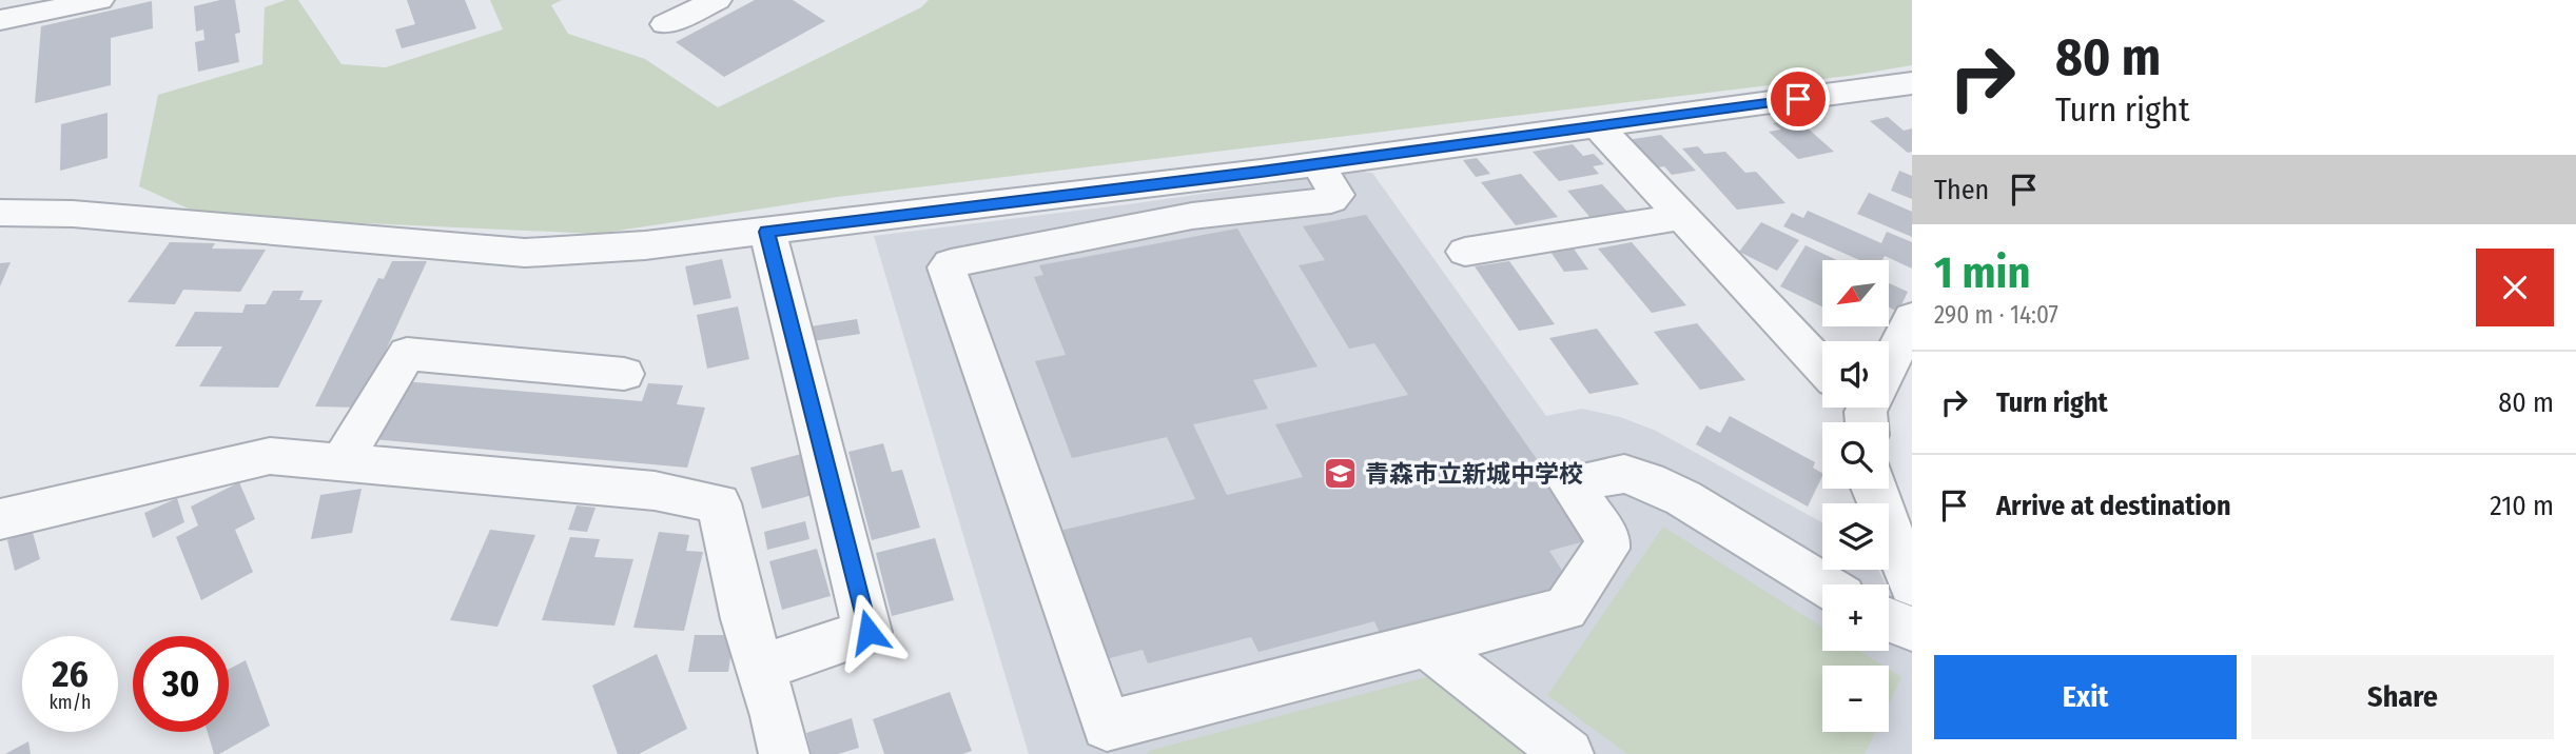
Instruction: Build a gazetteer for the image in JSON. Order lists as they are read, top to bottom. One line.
{"places":{"school or university":["青森市立新城中学校"]},"north":"bottom left","page":{"turn":["80 m","Turn right"],"then":"Then","heading":["1 min","290 m · 14:07"],"map_buttons":["+","−"],"list":[{"name":"Turn right","value":"80 m"},{"name":"Arrive at destination","value":"210 m"}],"speed":"26 km/h","limit":"30","buttons":["Exit","Share"]}}
